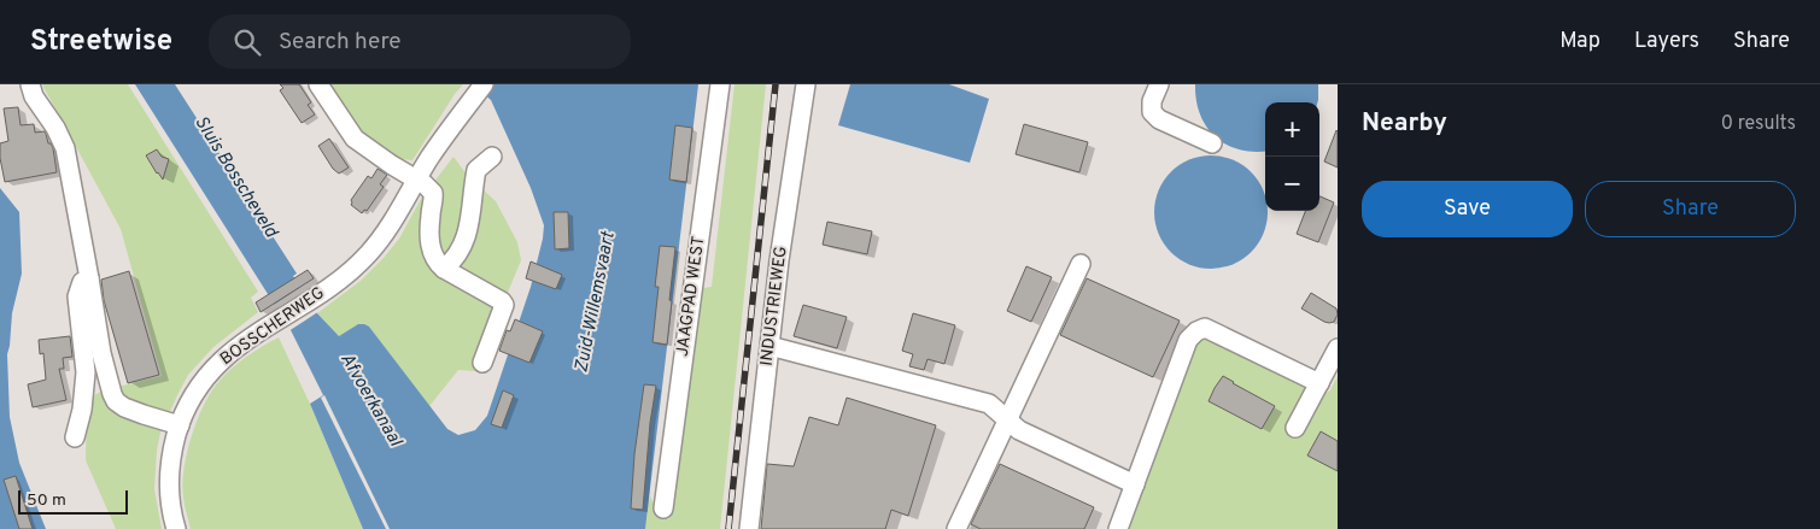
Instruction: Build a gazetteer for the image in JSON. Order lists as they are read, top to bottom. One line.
{"streets":{"street":["JAAGPAD WEST","INDUSTRIEWEG","BOSSCHERWEG"]},"water":["Sluis Bosscheveld","Zuid-Willemsvaart","Afvoerkanaal"],"scale_bar":"50 m","page":{"header":"Streetwise","search":"Search here","nav":["Map","Layers","Share"],"heading":["Nearby","0 results"],"map_buttons":["+","−"],"buttons":["Save","Share"],"scale":"50 m"}}
